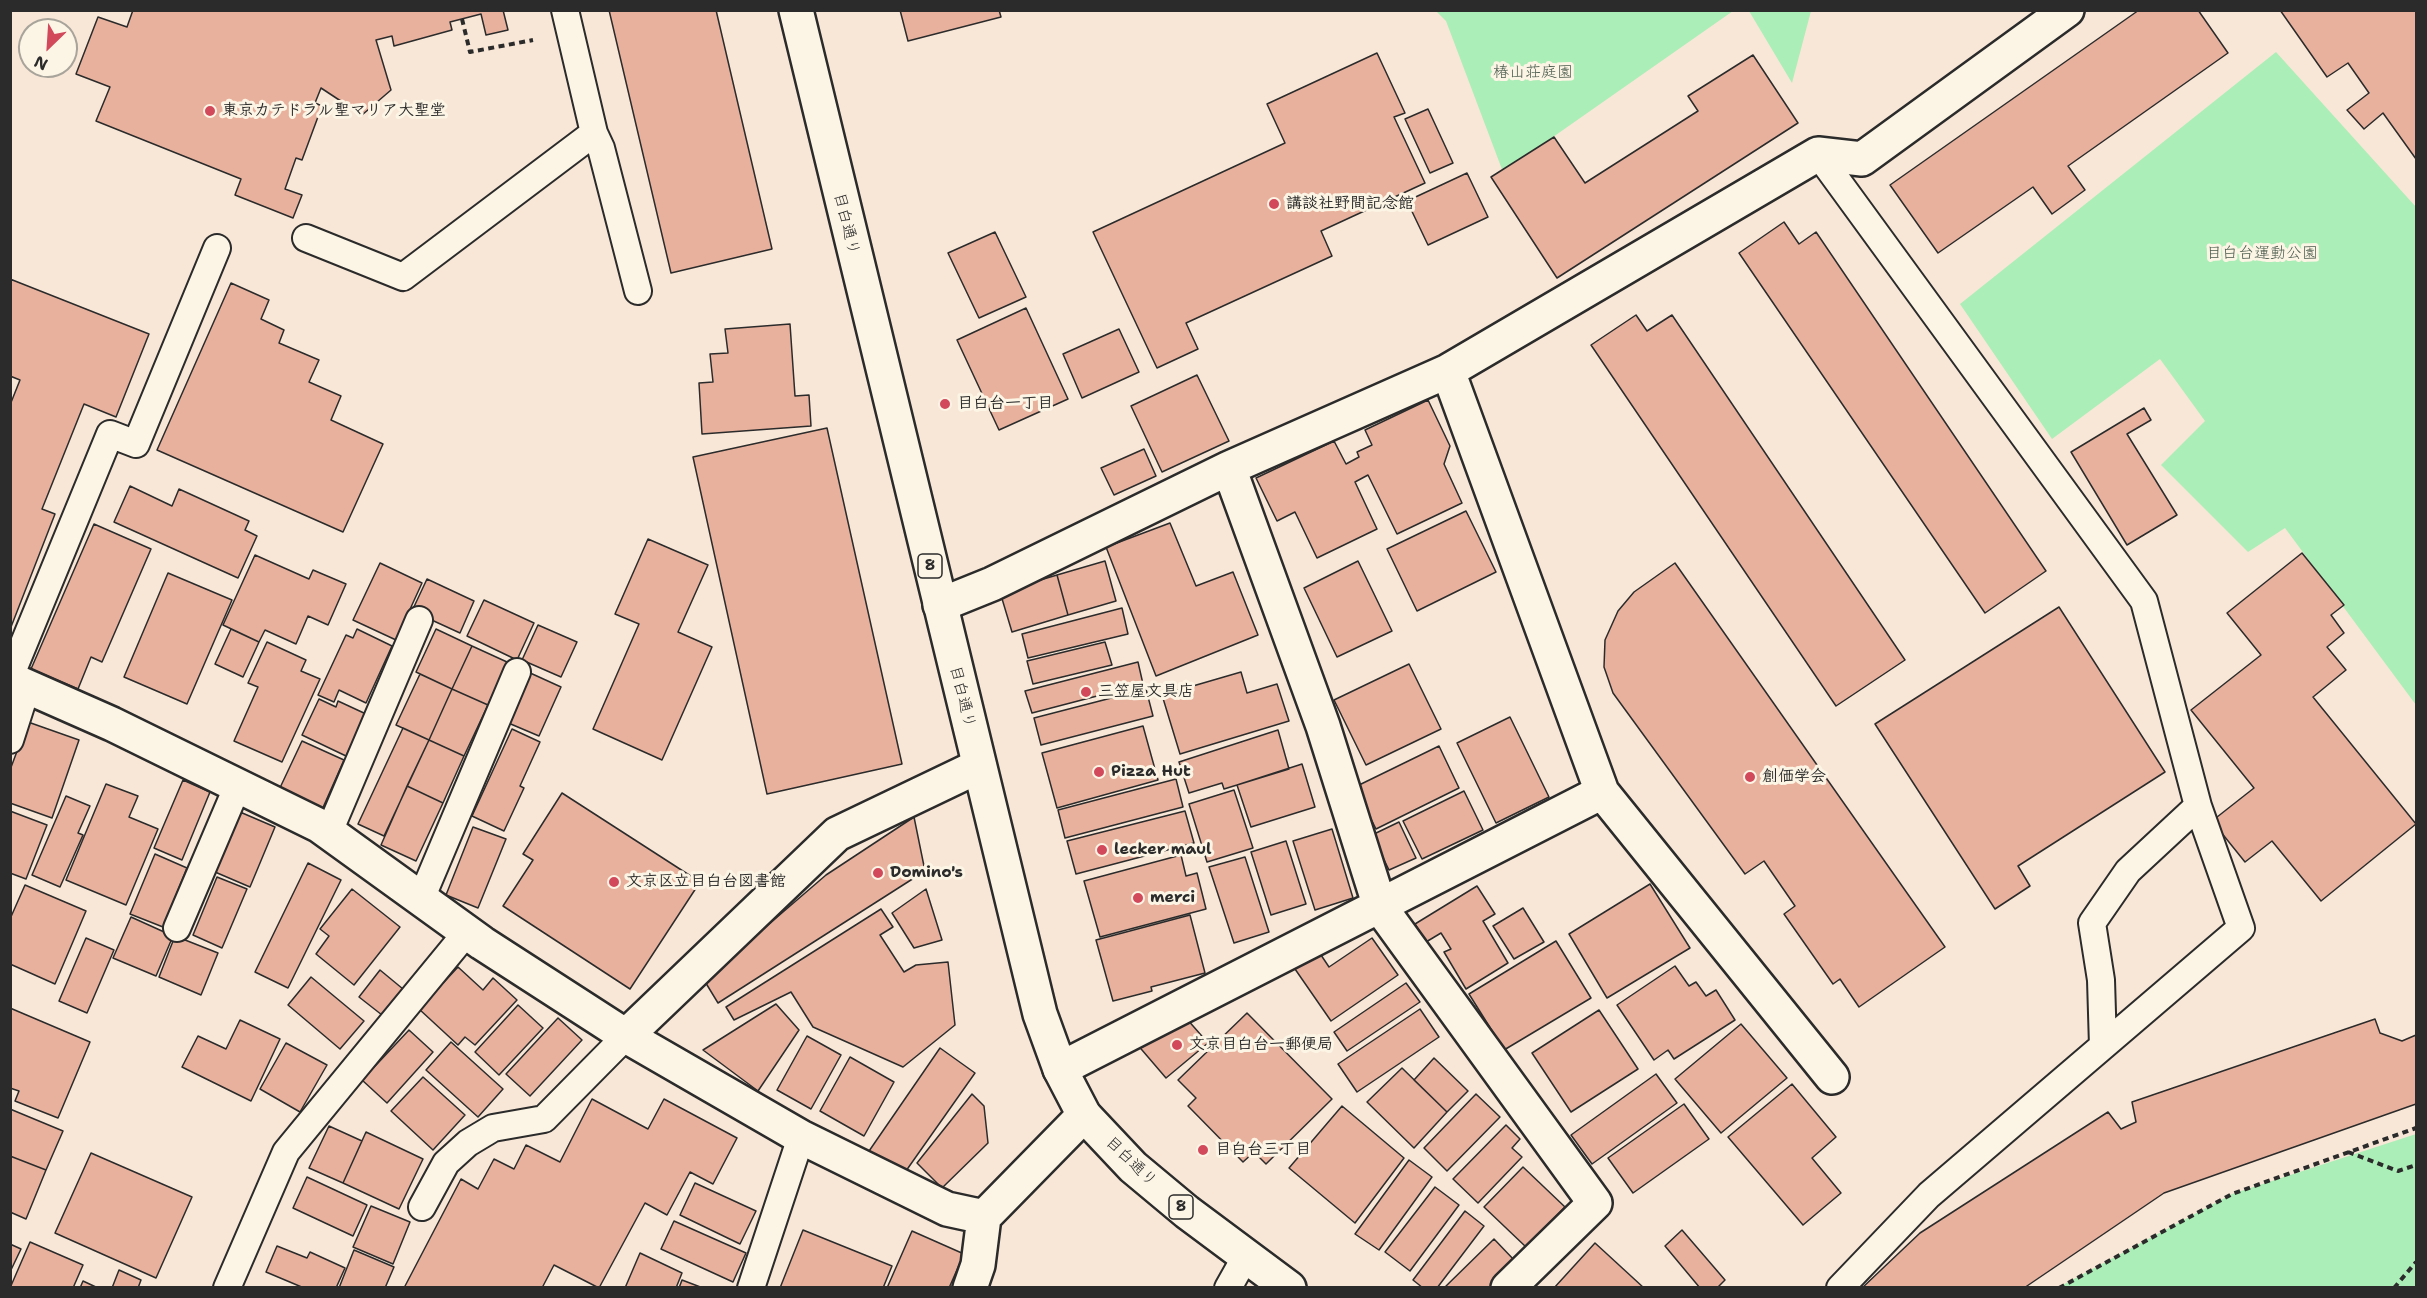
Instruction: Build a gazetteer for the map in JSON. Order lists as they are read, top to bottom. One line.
{"streets":{"street":["目白通り","8"]},"parks":["椿山荘庭園","目白台運動公園"],"places":["東京カテドラル聖マリア大聖堂","講談社野間記念館","目白台一丁目","三笠屋文具店","Pizza Hut","創価学会","lecker maul","Domino's","文京区立目白台図書館","merci","文京目白台一郵便局","目白台三丁目"],"north":"bottom left"}
